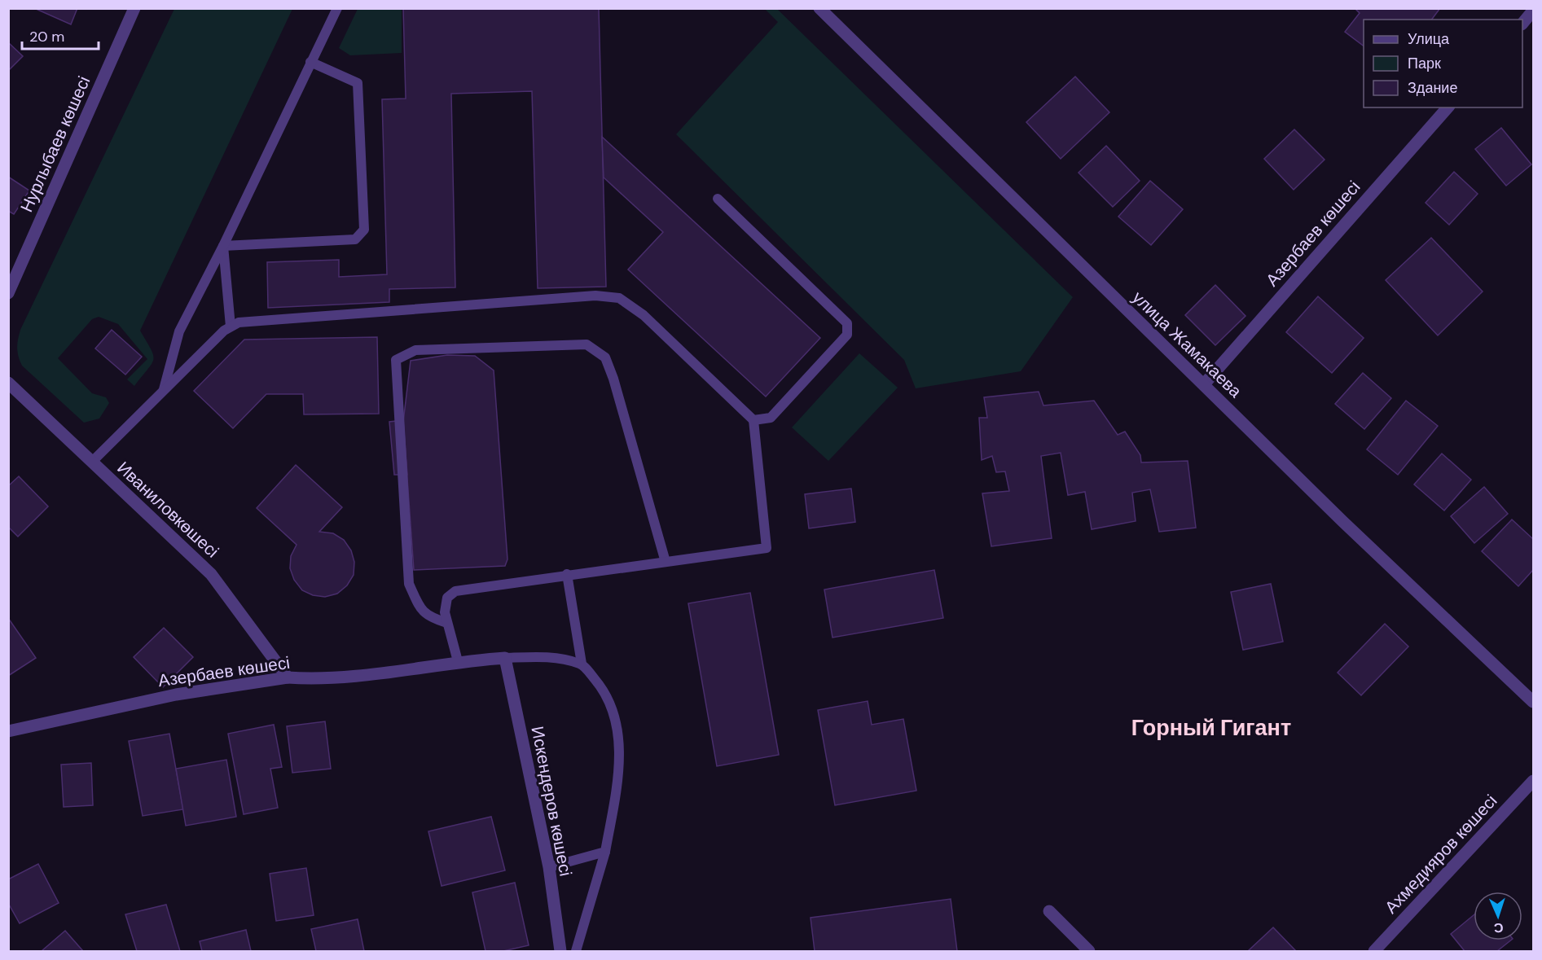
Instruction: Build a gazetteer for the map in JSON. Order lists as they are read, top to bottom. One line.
{"streets":{"street":["Нурлыбаев көшесі","Азербаев көшесі","улица Жамакаева","Иваниловкөшесі","Искендеров көшесі","Ахмедияров көшесі"]},"crossings":[["Азербаев көшесі","улица Жамакаева"],["Азербаев көшесі","Иваниловкөшесі"],["Азербаев көшесі","Искендеров көшесі"]],"districts":["Горный Гигант"],"legend":["Улица","Парк","Здание"],"scale_bar":"20 m","north":"bottom"}
